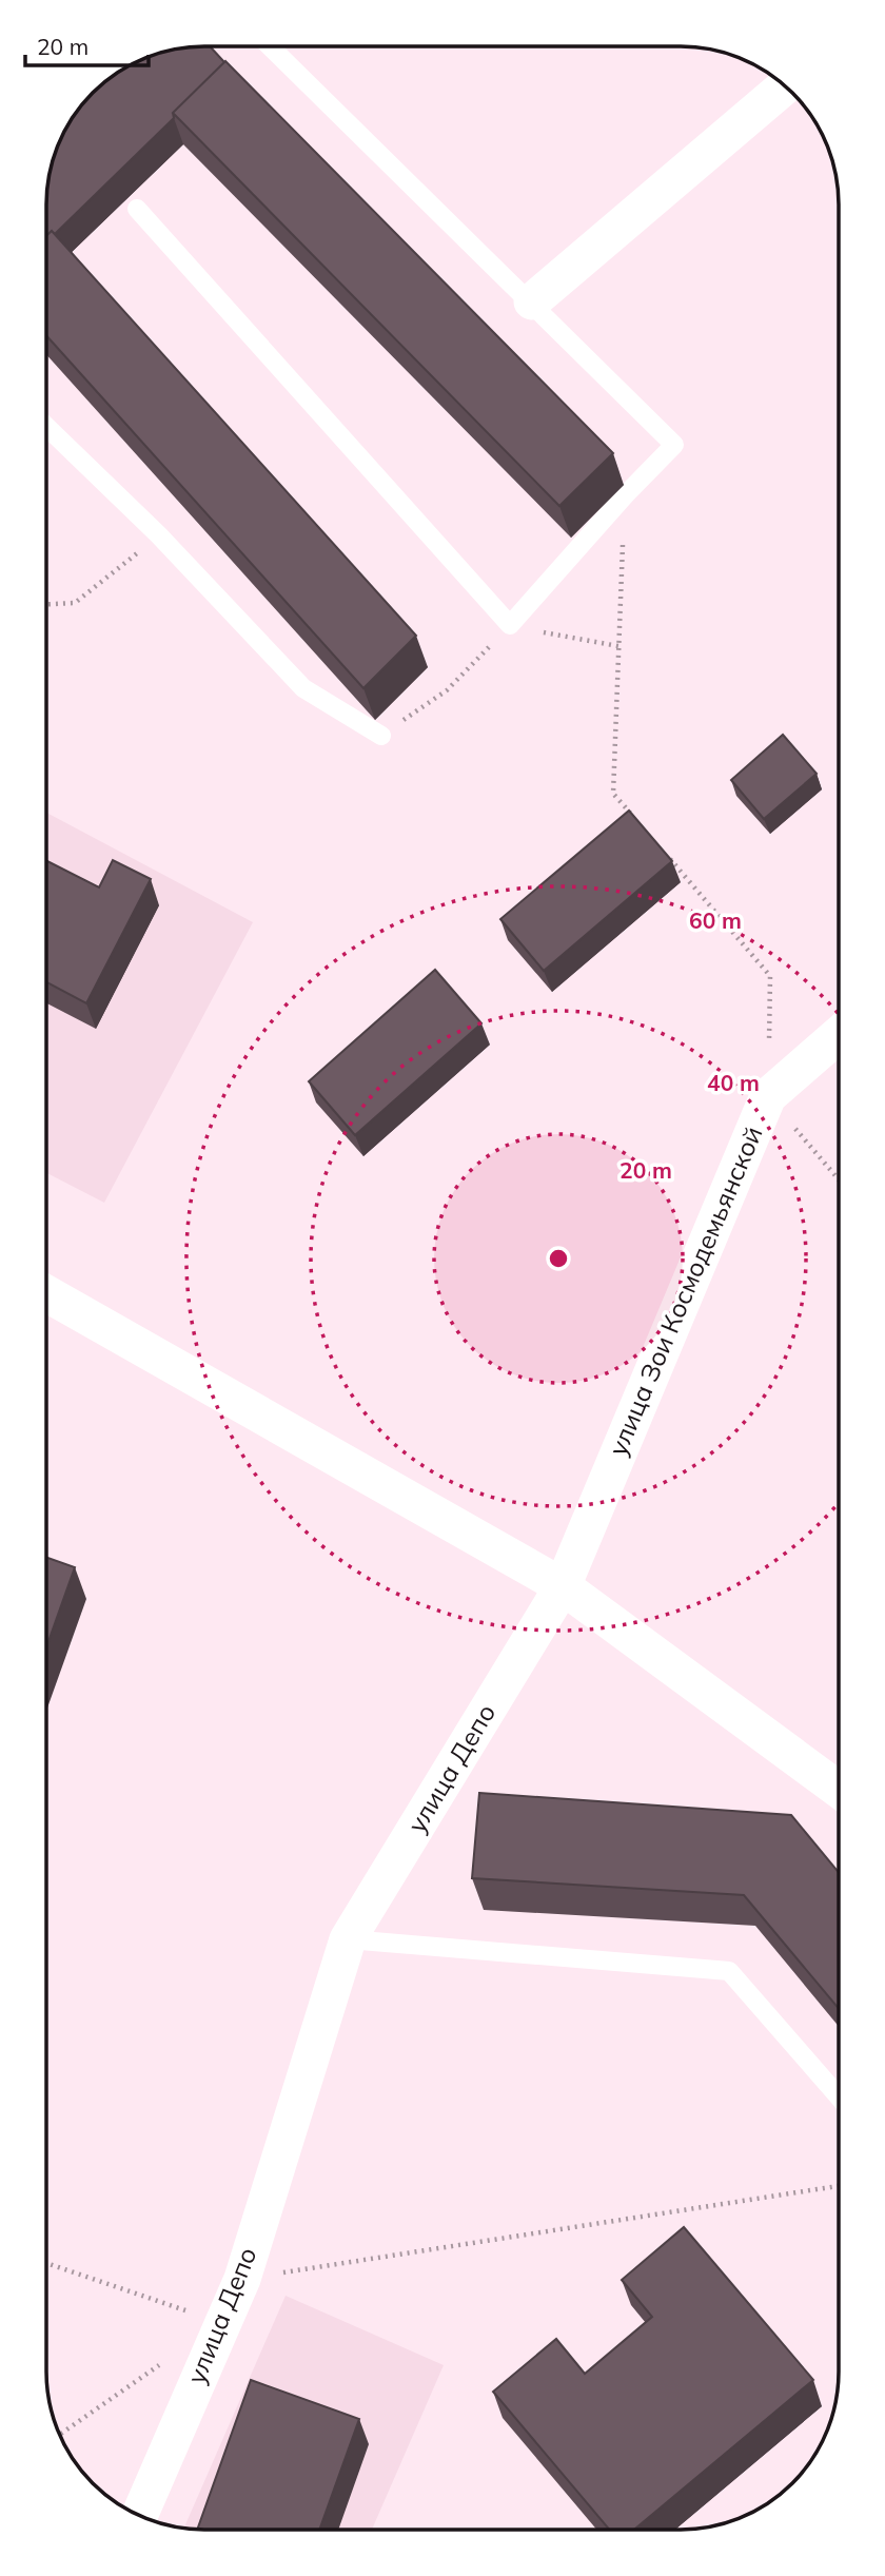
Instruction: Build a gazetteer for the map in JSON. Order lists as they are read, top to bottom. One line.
{"streets":{"street":["улица Зои Космодемьянской","улица Депо"]},"crossings":[["улица Зои Космодемьянской","улица Депо"]],"scale_bar":"20 m","rings":["60 m","40 m","20 m"]}
